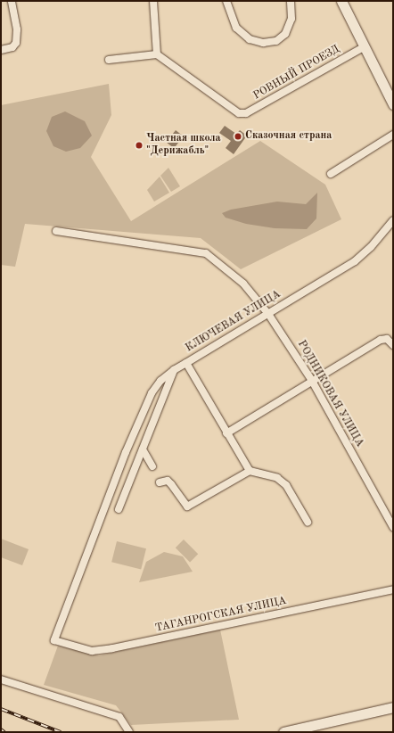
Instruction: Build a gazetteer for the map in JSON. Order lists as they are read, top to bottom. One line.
{"streets":{"street":["РОВНЫЙ ПРОЕЗД","КЛЮЧЕВАЯ УЛИЦА","РОДНИКОВАЯ УЛИЦА","ТАГАНРОГСКАЯ УЛИЦА"]},"crossings":[["КЛЮЧЕВАЯ УЛИЦА","РОДНИКОВАЯ УЛИЦА"]],"places":["Сказочная страна","Частная школа \"Дерижабль\""]}
